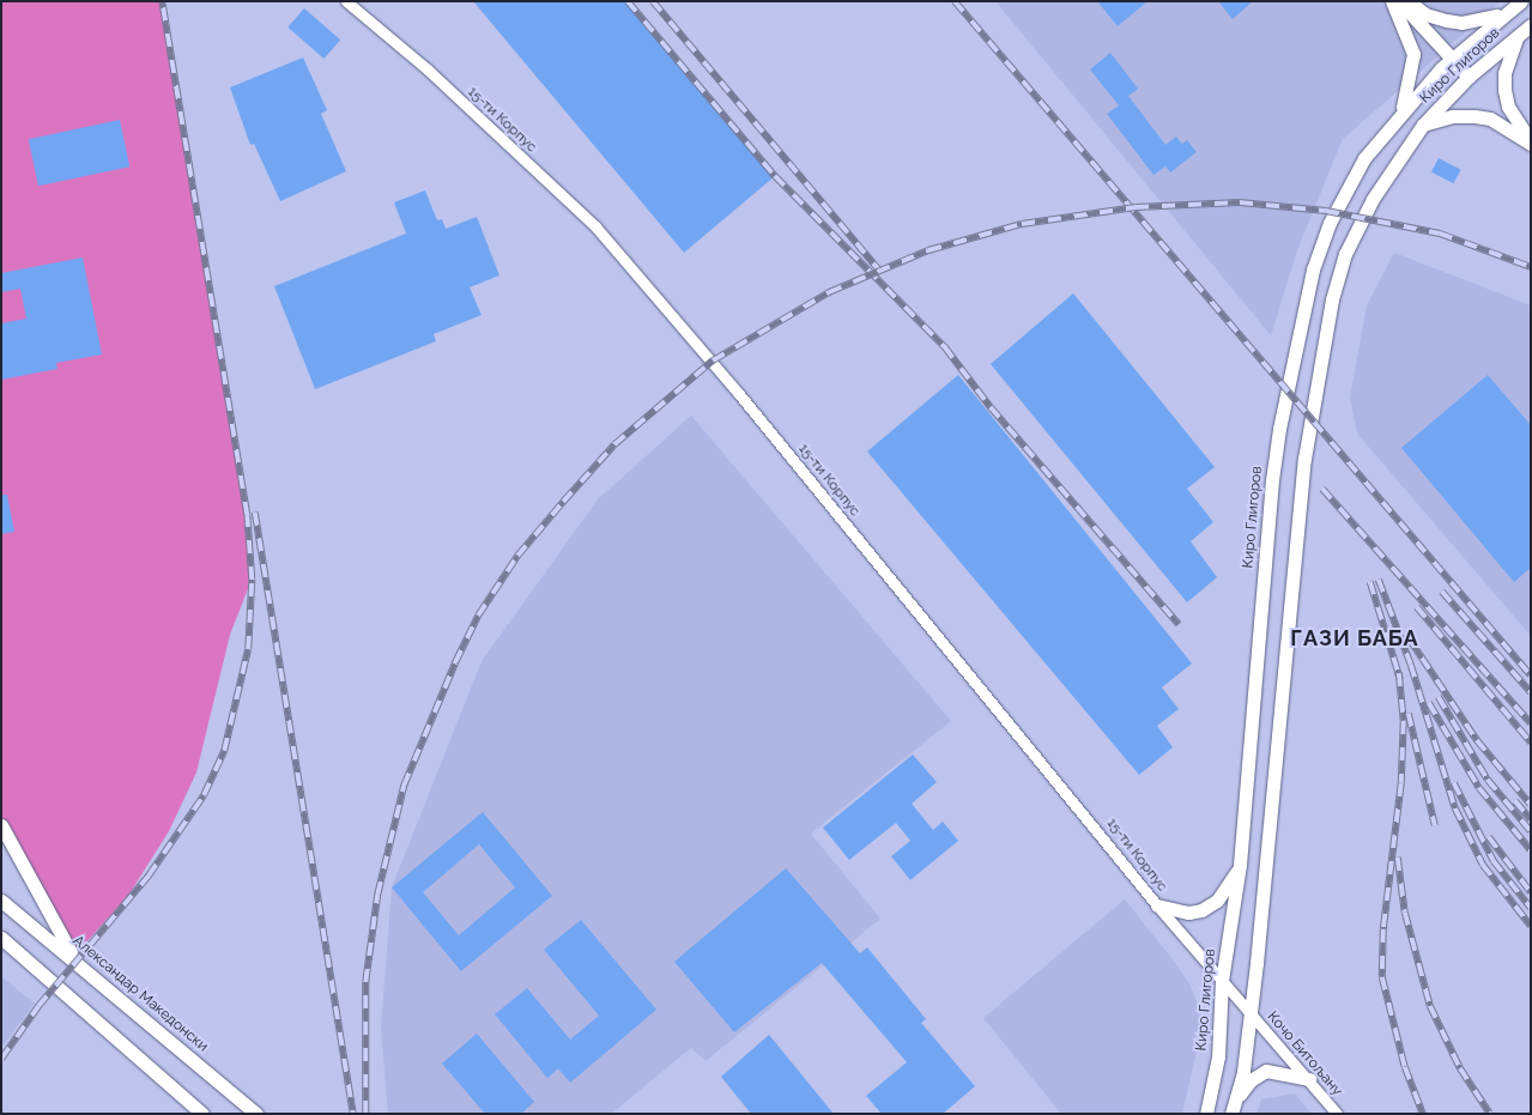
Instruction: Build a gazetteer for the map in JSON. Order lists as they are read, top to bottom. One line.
{"streets":{"street":["Киро Глигоров","15-ти Корпус","Александар Македонски","Кочо Битољану"]},"crossings":[["Киро Глигоров","15-ти Корпус"],["Киро Глигоров","Кочо Битољану"],["15-ти Корпус","Кочо Битољану"]],"districts":["ГАЗИ БАБА"]}
